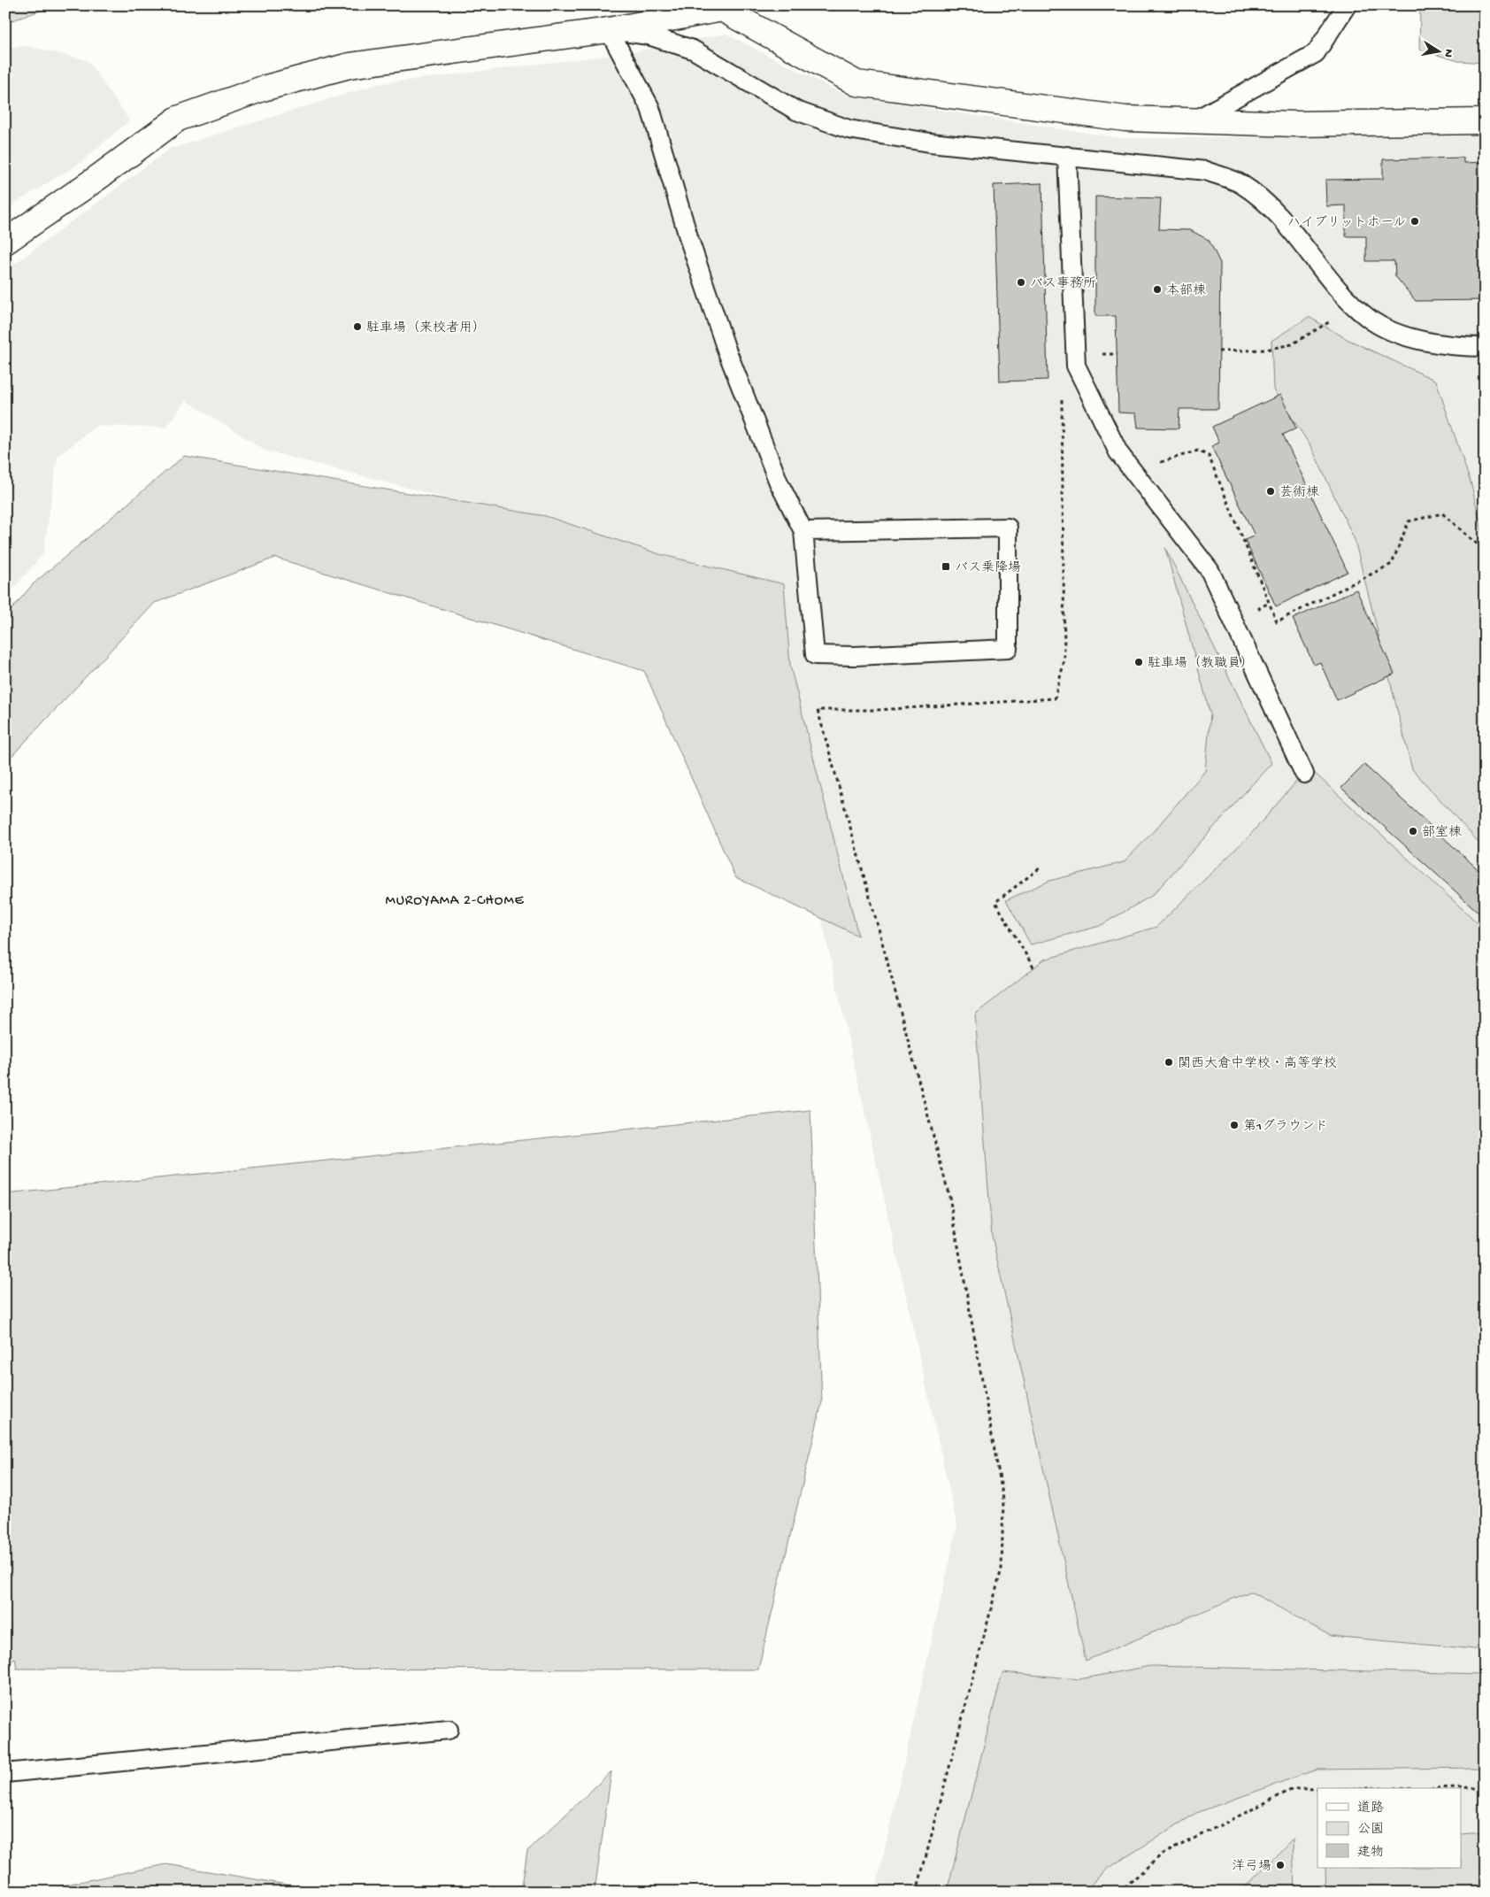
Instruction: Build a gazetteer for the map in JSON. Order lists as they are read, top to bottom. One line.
{"districts":["MUROYAMA 2-CHOME"],"places":{"other":["ハイブリットホール","バス事務所","本部棟","駐車場（来校者用）","芸術棟","駐車場（教職員）","部室棟","関西大倉中学校・高等学校","第1グラウンド","洋弓場"],"transit":["バス乗降場"]},"legend":["道路","公園","建物"],"north":"right"}
